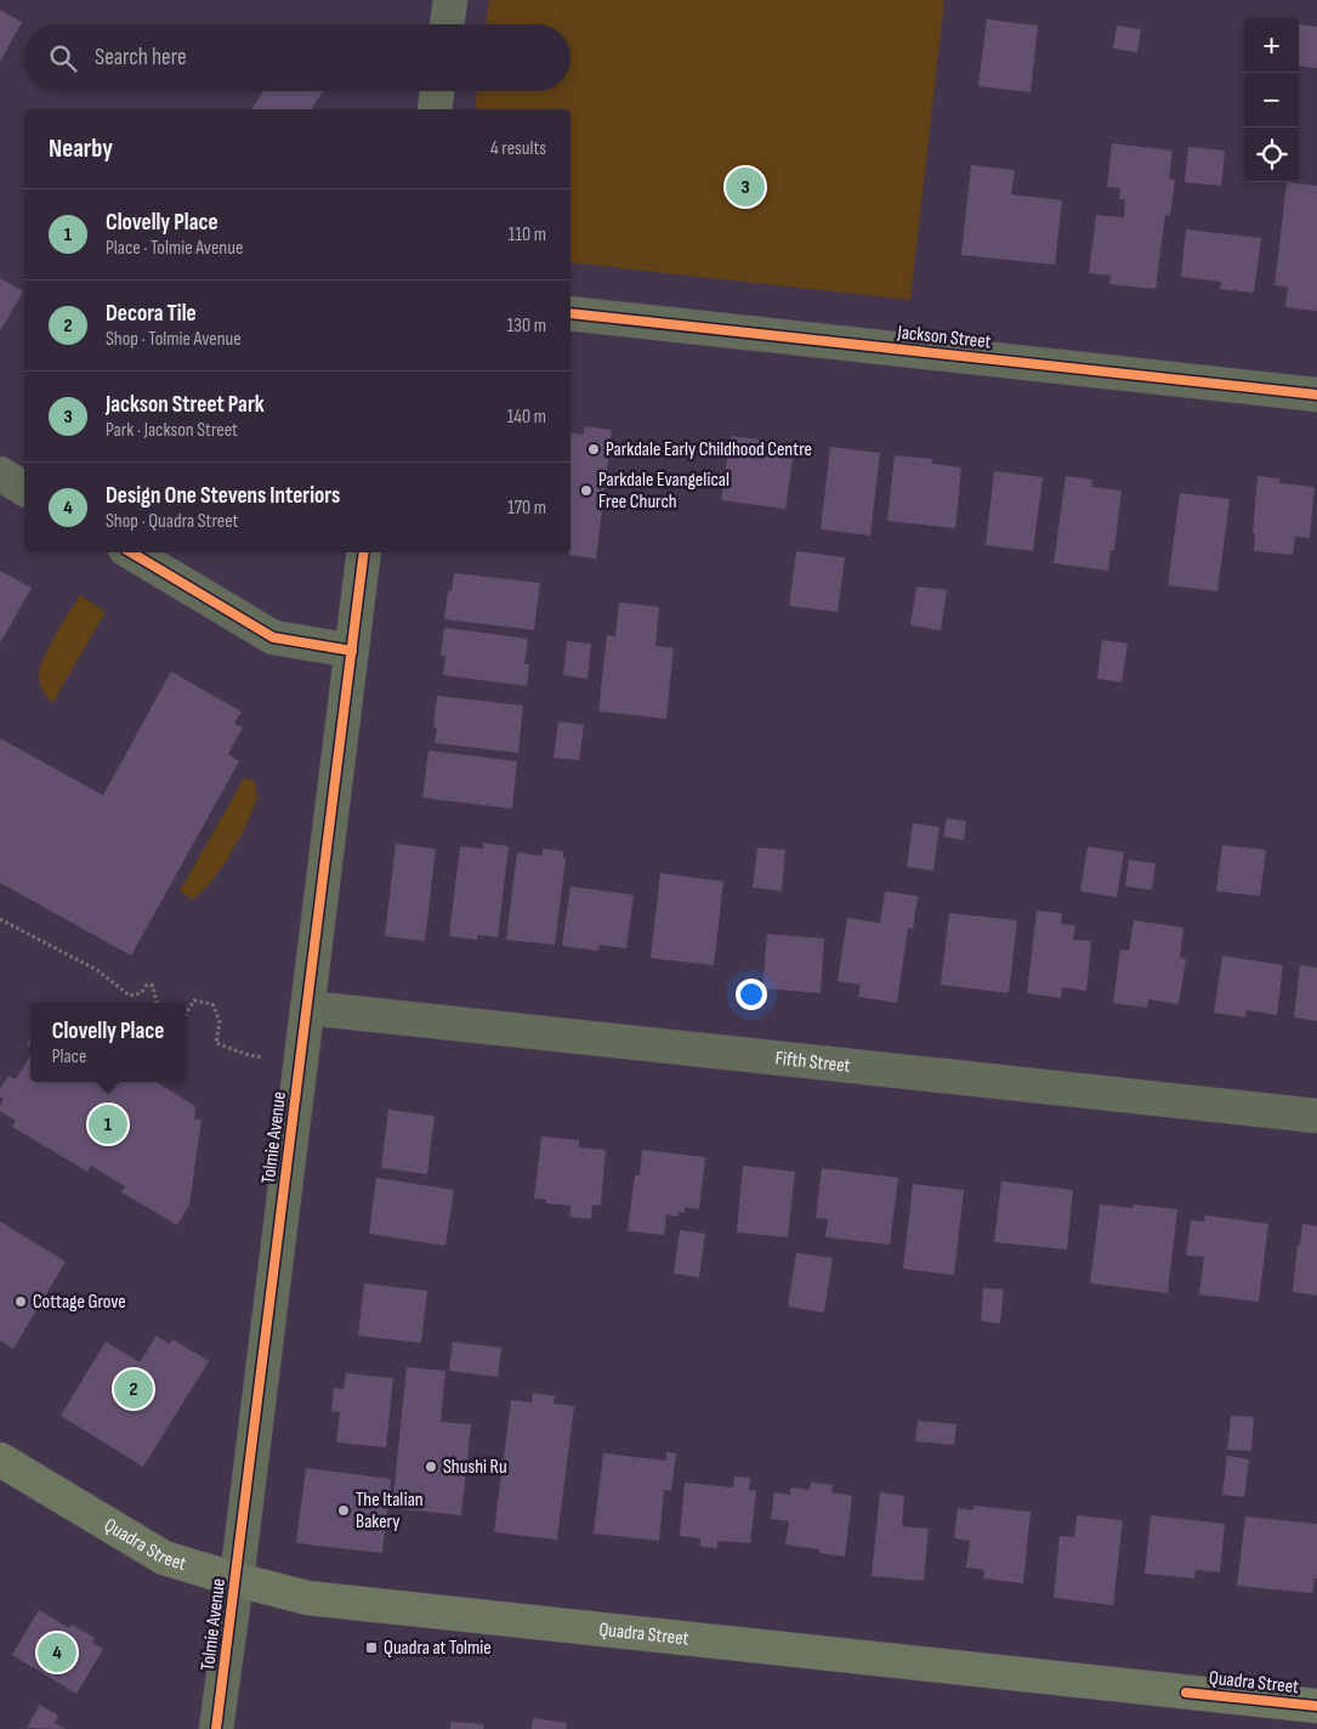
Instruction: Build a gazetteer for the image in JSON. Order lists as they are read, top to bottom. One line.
{"streets":{"main road":["Quadra Street"],"street":["Jackson Street","Fifth Street","Tolmie Avenue"]},"crossings":[["Fifth Street","Tolmie Avenue"],["Tolmie Avenue","Quadra Street"]],"places":{"other":["Parkdale Early Childhood Centre","Parkdale Evangelical Free Church","Cottage Grove","Shushi Ru","The Italian Bakery"],"transit":["Quadra at Tolmie"]},"page":{"map_buttons":["+","−"],"search":"Search here","heading":["Nearby","4 results"],"pins":["3","1","2","4"],"list":[{"mark":"1","name":"Clovelly Place","note":"Place · Tolmie Avenue","value":"110 m"},{"mark":"2","name":"Decora Tile","note":"Shop · Tolmie Avenue","value":"130 m"},{"mark":"3","name":"Jackson Street Park","note":"Park · Jackson Street","value":"140 m"},{"mark":"4","name":"Design One Stevens Interiors","note":"Shop · Quadra Street","value":"170 m"}],"popup":["Clovelly Place","Place"]}}
